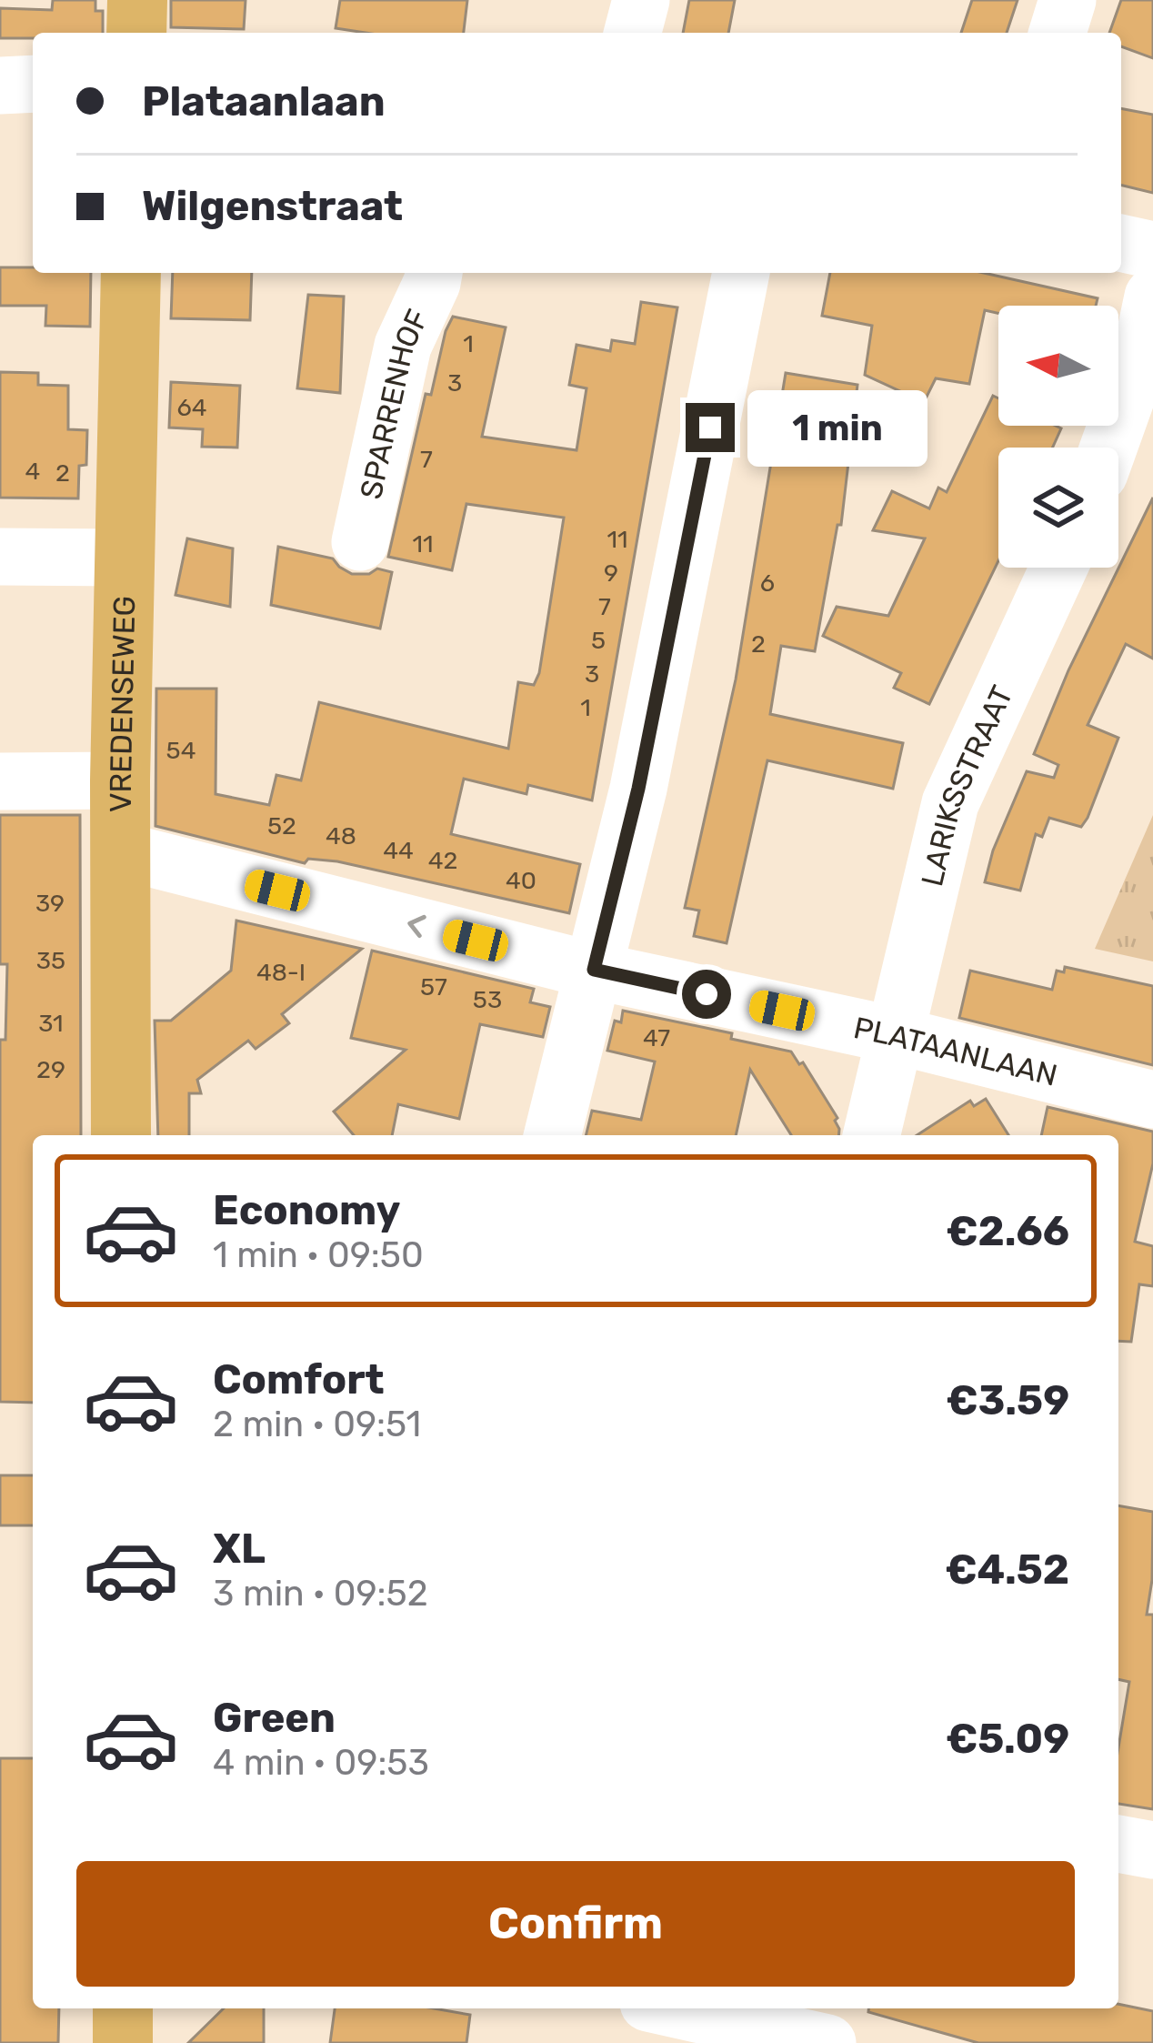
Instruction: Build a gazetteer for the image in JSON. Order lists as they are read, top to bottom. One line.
{"streets":{"main road":["VREDENSEWEG"],"street":["SPARRENHOF","LARIKSSTRAAT","PLATAANLAAN"]},"crossings":[["VREDENSEWEG","PLATAANLAAN"],["LARIKSSTRAAT","PLATAANLAAN"]],"one_way":["PLATAANLAAN"],"house_numbers":["1","3","64","7","4","2","11","11","9","6","7","5","2","3","1","54","52","48","44","42","40","39","35","48-I","57","53","31","47","29"],"north":"left","page":{"banner":["Plataanlaan","Wilgenstraat"],"bubble":"1 min","list":[{"name":"Economy","note":"1 min · 09:50","value":"€2.66"},{"name":"Comfort","note":"2 min · 09:51","value":"€3.59"},{"name":"XL","note":"3 min · 09:52","value":"€4.52"},{"name":"Green","note":"4 min · 09:53","value":"€5.09"}],"buttons":"Confirm"}}
